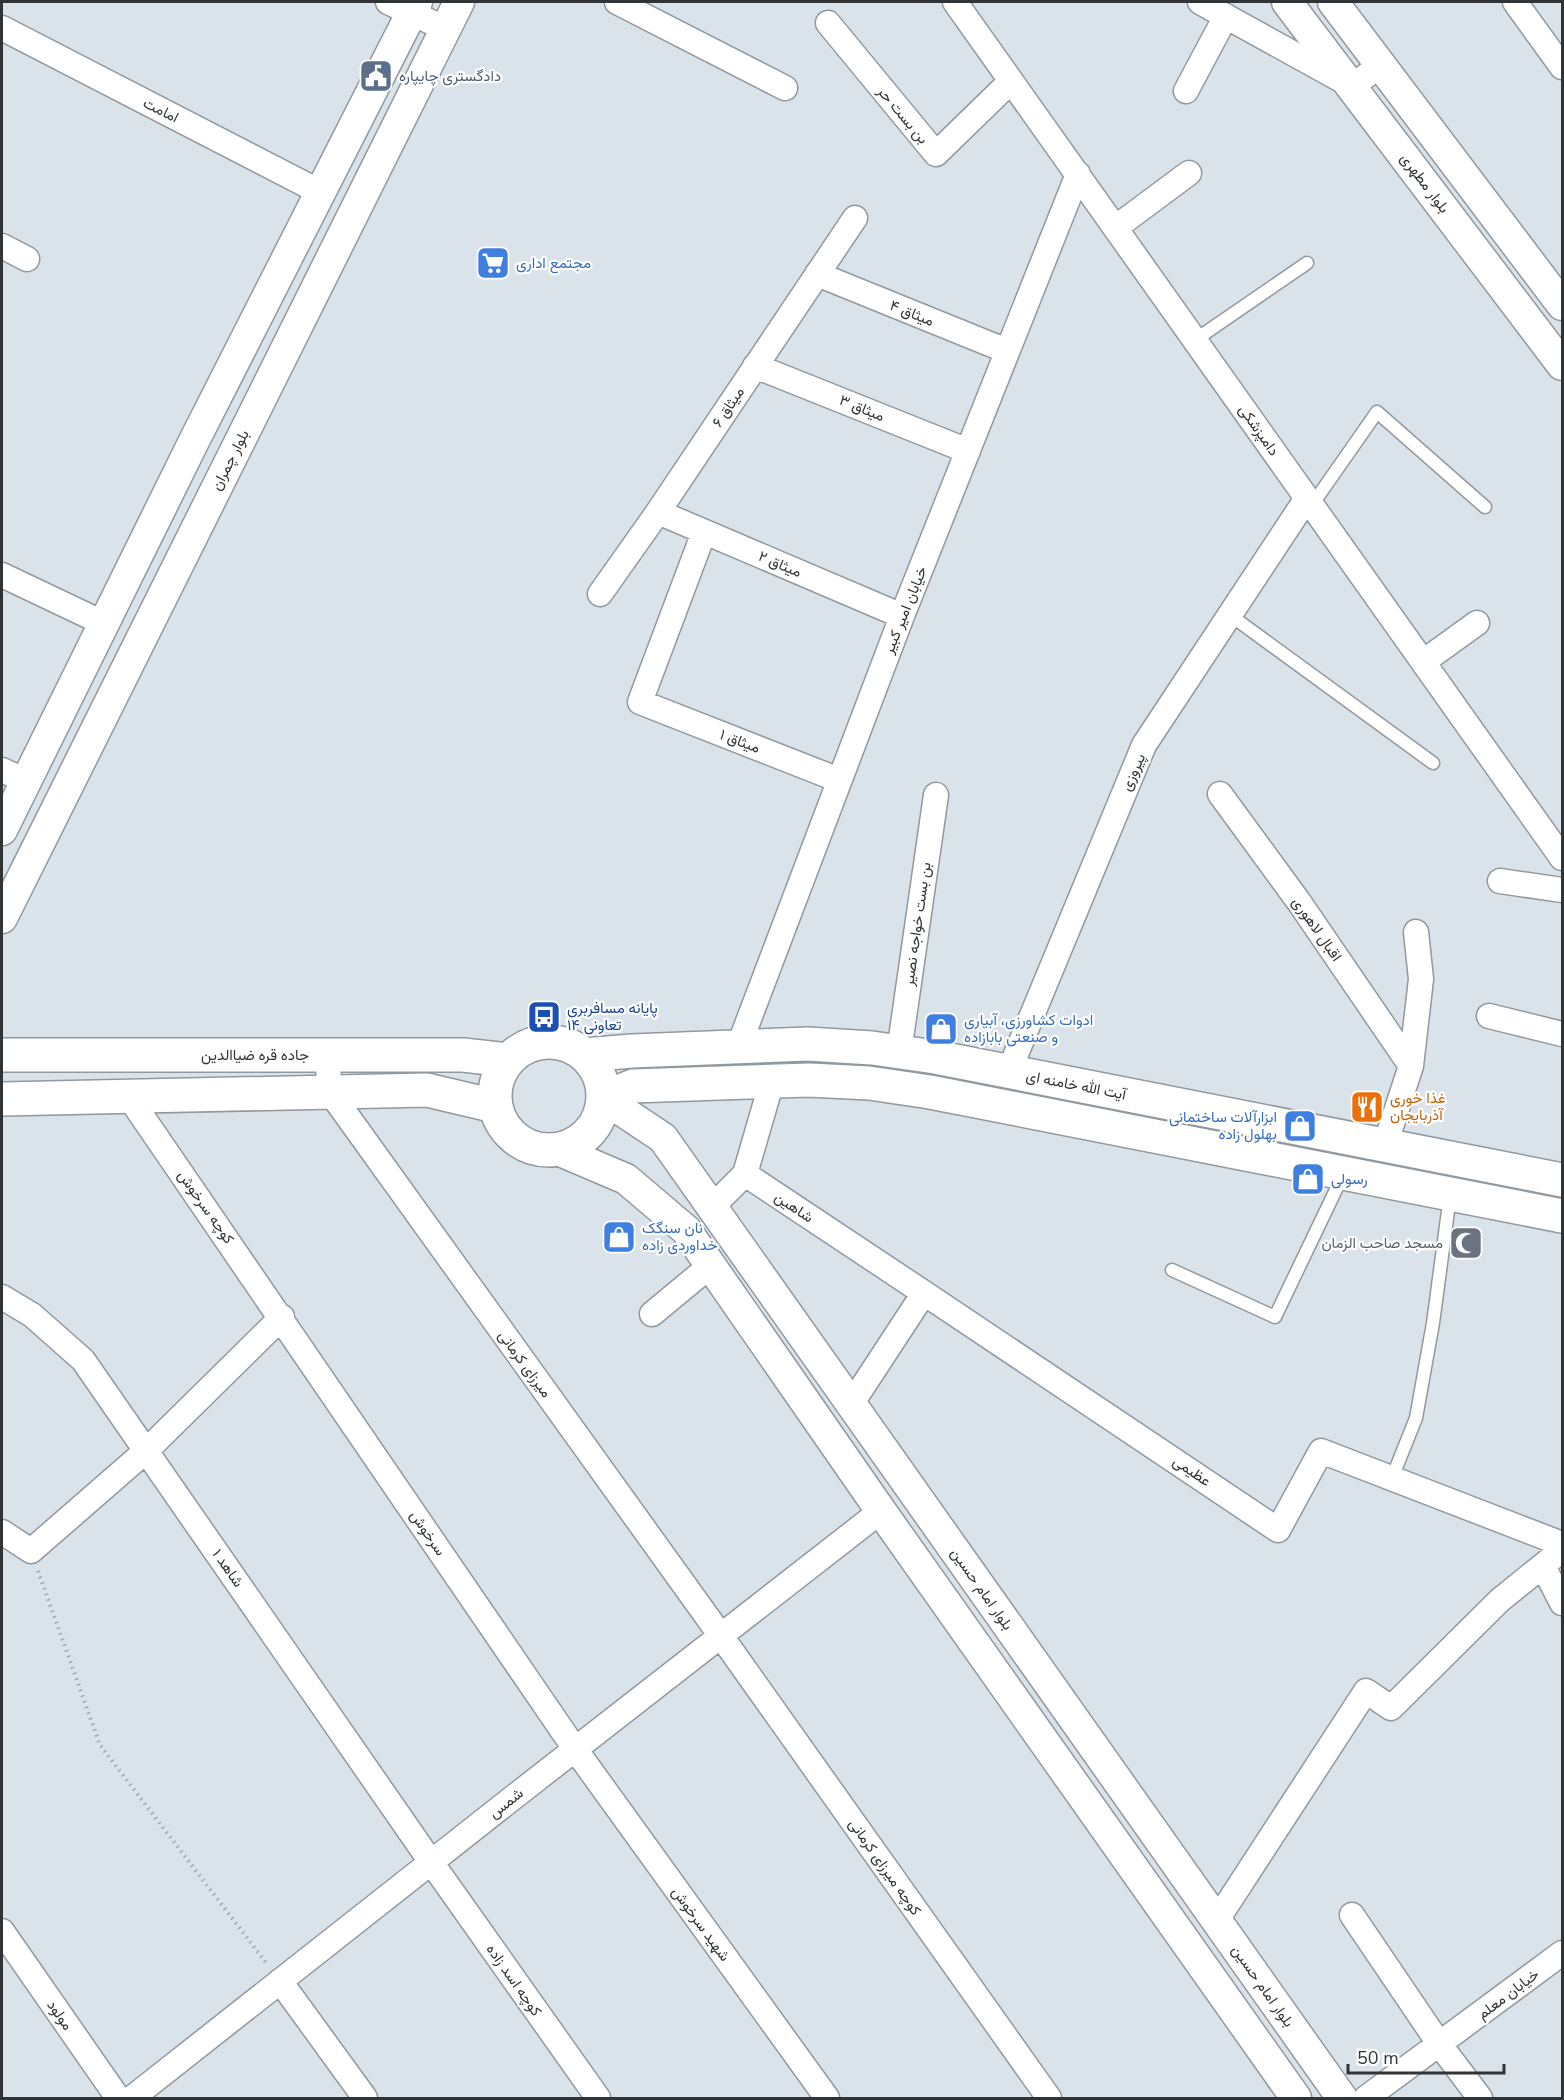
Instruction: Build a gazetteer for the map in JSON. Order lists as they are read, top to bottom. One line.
{"streets":{"main road":["جاده قره ضیاالدین","آیت الله خامنه ای"],"street":["امامت","بن بست حر","بلوار مطهری","میثاق ۴","میثاق ۶","میثاق ۳","دامپزشکی","بلوار چمران","میثاق ۲","خیابان امیر کبیر","میثاق ۱","پیروزی","بن بست خواجه نصیر","اقبال لاهوری","کوچه سرخوش","شاهین","میرزای کرمانی","عظیمی","سرخوش","شاهد ۱","بلوار امام حسین","شمس","کوچه میرزای کرمانی","شهید سرخوش","کوچه اسد زاده","خیابان معلم","مولود"]},"crossings":[["بن بست حر","دامپزشکی"],["میثاق ۴","میثاق ۶"],["میثاق ۴","خیابان امیر کبیر"],["میثاق ۶","میثاق ۳"],["میثاق ۶","میثاق ۲"],["میثاق ۳","خیابان امیر کبیر"],["دامپزشکی","خیابان امیر کبیر"],["دامپزشکی","پیروزی"],["میثاق ۲","خیابان امیر کبیر"],["میثاق ۲","میثاق ۱"],["خیابان امیر کبیر","میثاق ۱"],["خیابان امیر کبیر","آیت الله خامنه ای"],["پیروزی","آیت الله خامنه ای"],["بن بست خواجه نصیر","آیت الله خامنه ای"],["جاده قره ضیاالدین","آیت الله خامنه ای"],["جاده قره ضیاالدین","بلوار امام حسین"],["آیت الله خامنه ای","بلوار امام حسین"],["کوچه سرخوش","سرخوش"],["شاهین","عظیمی"],["میرزای کرمانی","شمس"],["میرزای کرمانی","کوچه میرزای کرمانی"],["سرخوش","شمس"],["سرخوش","شهید سرخوش"],["شاهد ۱","شمس"],["شاهد ۱","کوچه اسد زاده"],["شمس","کوچه میرزای کرمانی"],["شمس","شهید سرخوش"],["شمس","کوچه اسد زاده"]],"places":{"public building":["دادگستری چایپاره"],"supermarket":["مجتمع اداری"],"bus stop":["پایانه مسافربری تعاونی ۱۴"],"shop":["ادوات کشاورزی، آبیاری و صنعتی بابازاده","ابزارآلات ساختمانی بهلول زاده","رسولی","نان سنگک خداوردی زاده"],"restaurant":["غذا خوری آذربایجان"],"mosque":["مسجد صاحب الزمان"]},"scale_bar":"50 m"}
